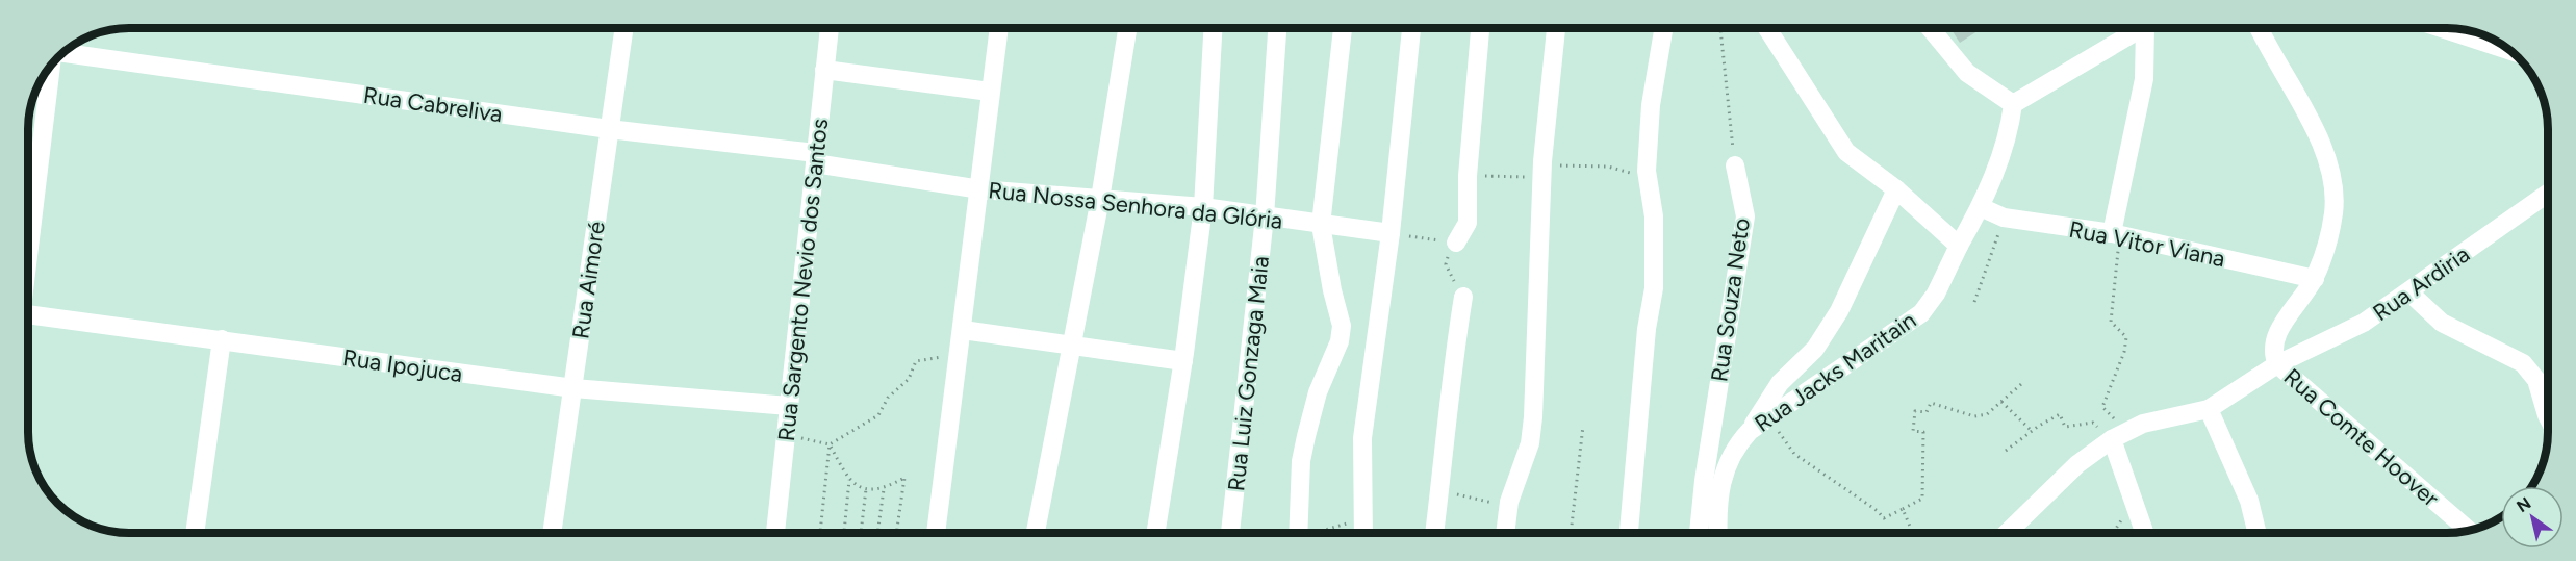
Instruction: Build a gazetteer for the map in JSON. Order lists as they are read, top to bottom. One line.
{"streets":{"street":["Rua Cabreliva","Rua Nossa Senhora da Glória","Rua Vitor Viana","Rua Aimoré","Rua Sargento Nevio dos Santos","Rua Ardiria","Rua Souza Neto","Rua Ipojuca","Rua Jacks Maritain","Rua Luiz Gonzaga Maia","Rua Comte Hoover"]},"crossings":[["Rua Cabreliva","Rua Nossa Senhora da Glória"],["Rua Cabreliva","Rua Aimoré"],["Rua Cabreliva","Rua Sargento Nevio dos Santos"],["Rua Nossa Senhora da Glória","Rua Sargento Nevio dos Santos"],["Rua Nossa Senhora da Glória","Rua Luiz Gonzaga Maia"],["Rua Vitor Viana","Rua Jacks Maritain"],["Rua Aimoré","Rua Ipojuca"],["Rua Sargento Nevio dos Santos","Rua Ipojuca"],["Rua Ardiria","Rua Comte Hoover"]],"north":"top left"}
